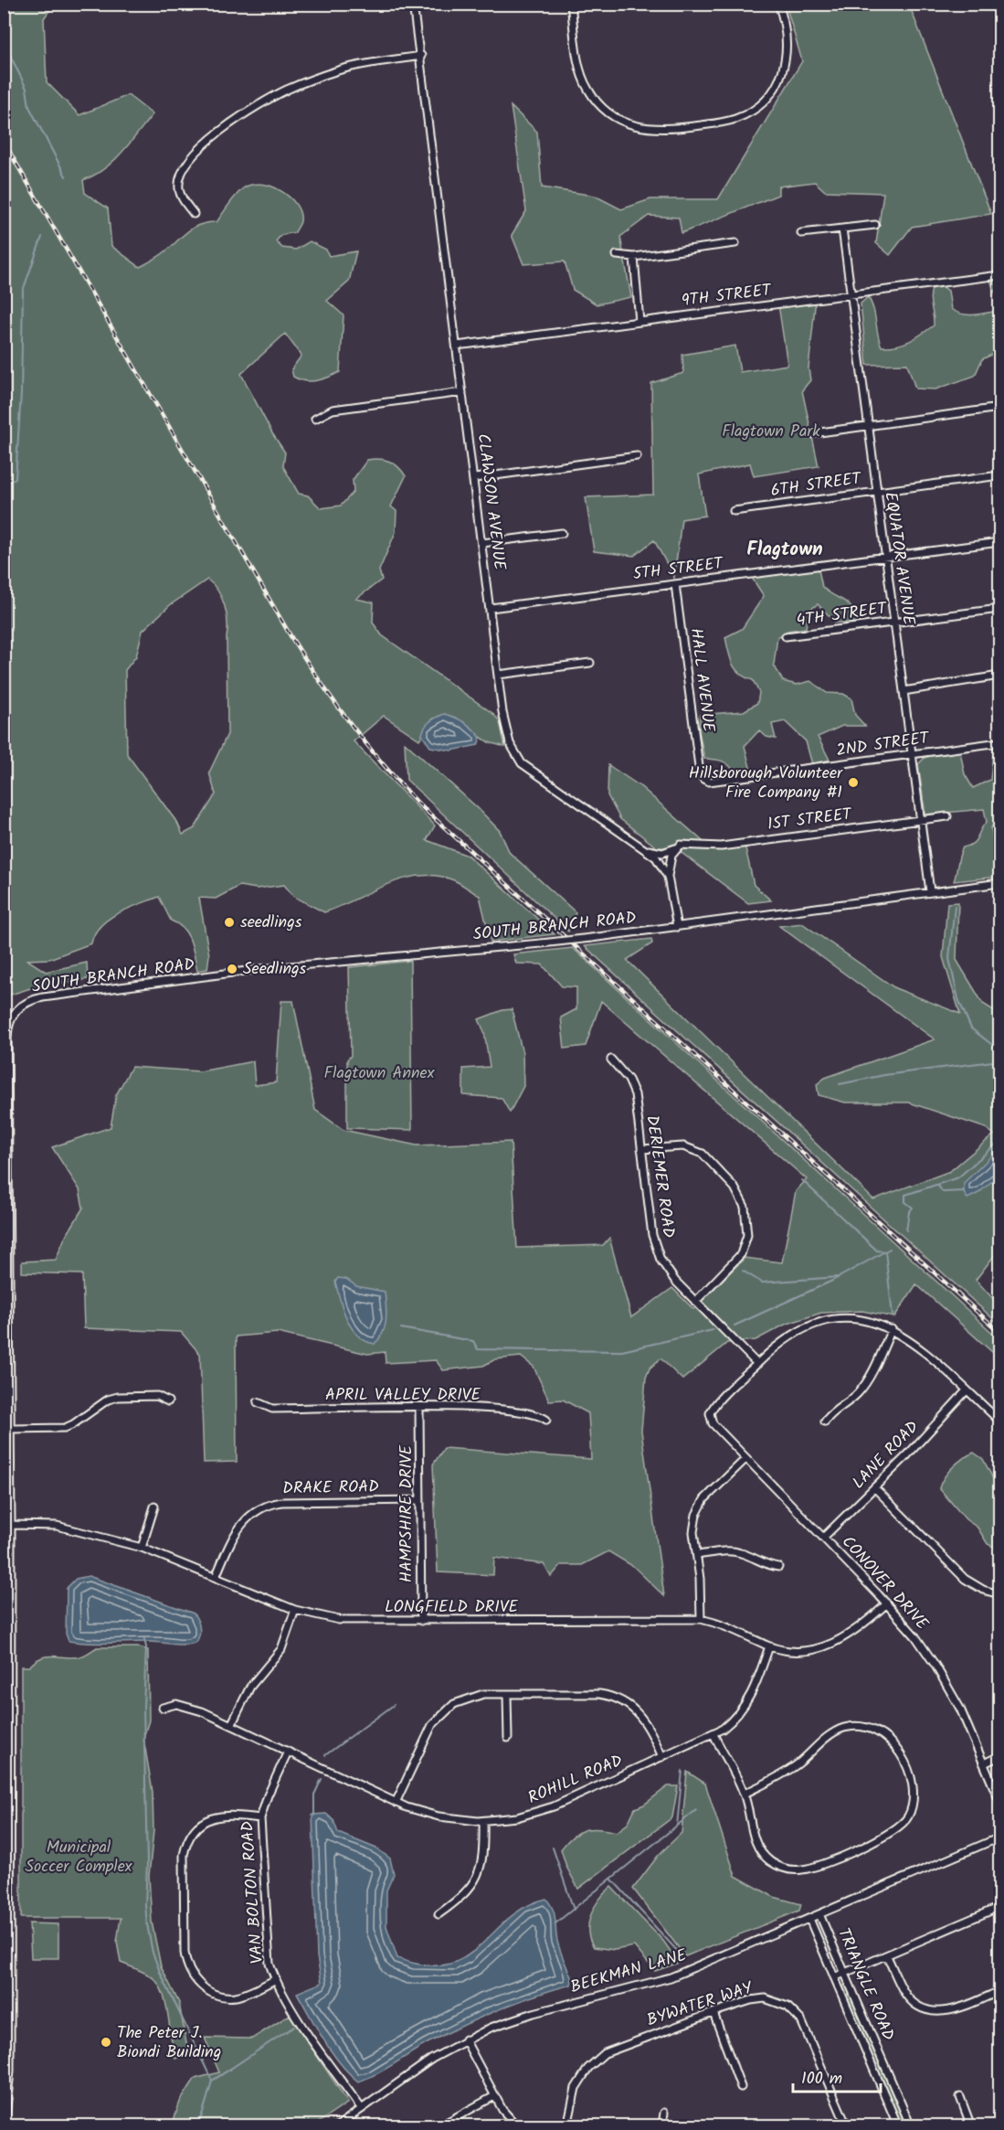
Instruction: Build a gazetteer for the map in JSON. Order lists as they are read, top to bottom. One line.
{"streets":{"street":["9TH STREET","6TH STREET","CLAWSON AVENUE","EQUATOR AVENUE","5TH STREET","4TH STREET","HALL AVENUE","2ND STREET","1ST STREET","SOUTH BRANCH ROAD","DERIEMER ROAD","APRIL VALLEY DRIVE","LANE ROAD","DRAKE ROAD","HAMPSHIRE DRIVE","CONOVER DRIVE","LONGFIELD DRIVE","ROHILL ROAD","VAN BOLTON ROAD","BEEKMAN LANE","TRIANGLE ROAD","BYWATER WAY"]},"crossings":[["9TH STREET","CLAWSON AVENUE"],["9TH STREET","EQUATOR AVENUE"],["6TH STREET","EQUATOR AVENUE"],["CLAWSON AVENUE","5TH STREET"],["CLAWSON AVENUE","1ST STREET"],["CLAWSON AVENUE","SOUTH BRANCH ROAD"],["EQUATOR AVENUE","5TH STREET"],["EQUATOR AVENUE","4TH STREET"],["EQUATOR AVENUE","2ND STREET"],["EQUATOR AVENUE","1ST STREET"],["EQUATOR AVENUE","SOUTH BRANCH ROAD"],["5TH STREET","HALL AVENUE"],["HALL AVENUE","2ND STREET"],["SOUTH BRANCH ROAD","LONGFIELD DRIVE"],["DERIEMER ROAD","CONOVER DRIVE"],["APRIL VALLEY DRIVE","HAMPSHIRE DRIVE"],["LANE ROAD","CONOVER DRIVE"],["DRAKE ROAD","HAMPSHIRE DRIVE"],["DRAKE ROAD","LONGFIELD DRIVE"],["HAMPSHIRE DRIVE","LONGFIELD DRIVE"],["CONOVER DRIVE","LONGFIELD DRIVE"],["LONGFIELD DRIVE","ROHILL ROAD"],["ROHILL ROAD","VAN BOLTON ROAD"],["VAN BOLTON ROAD","BEEKMAN LANE"],["BEEKMAN LANE","TRIANGLE ROAD"]],"districts":["Flagtown"],"parks":["Flagtown Park","Flagtown Annex","Municipal Soccer Complex"],"places":["Hillsborough Volunteer Fire Company #1","seedlings","Seedlings","The Peter J. Biondi Building"],"scale_bar":"100 m"}
